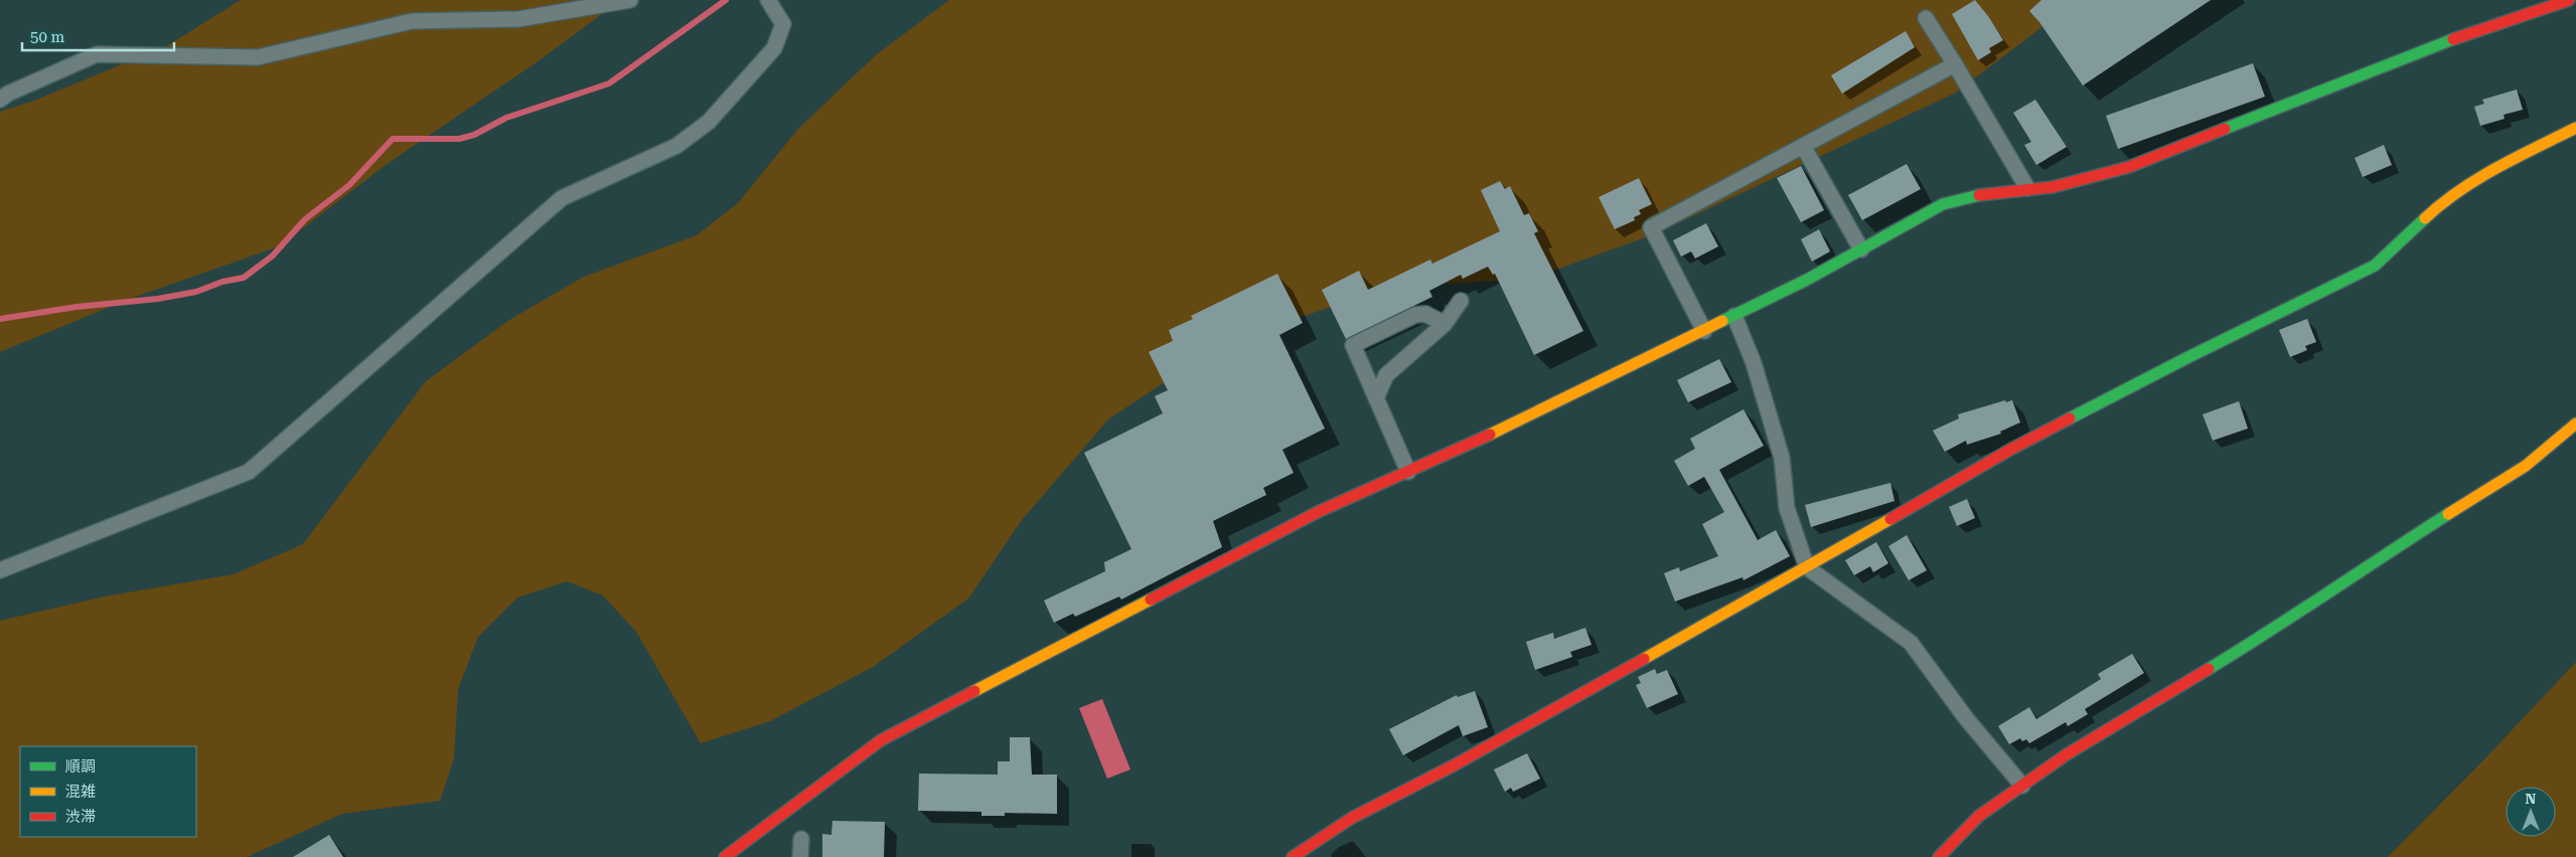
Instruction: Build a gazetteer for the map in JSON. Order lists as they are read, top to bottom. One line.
{"legend":["順調","混雑","渋滞"],"scale_bar":"50 m","north":"top"}
